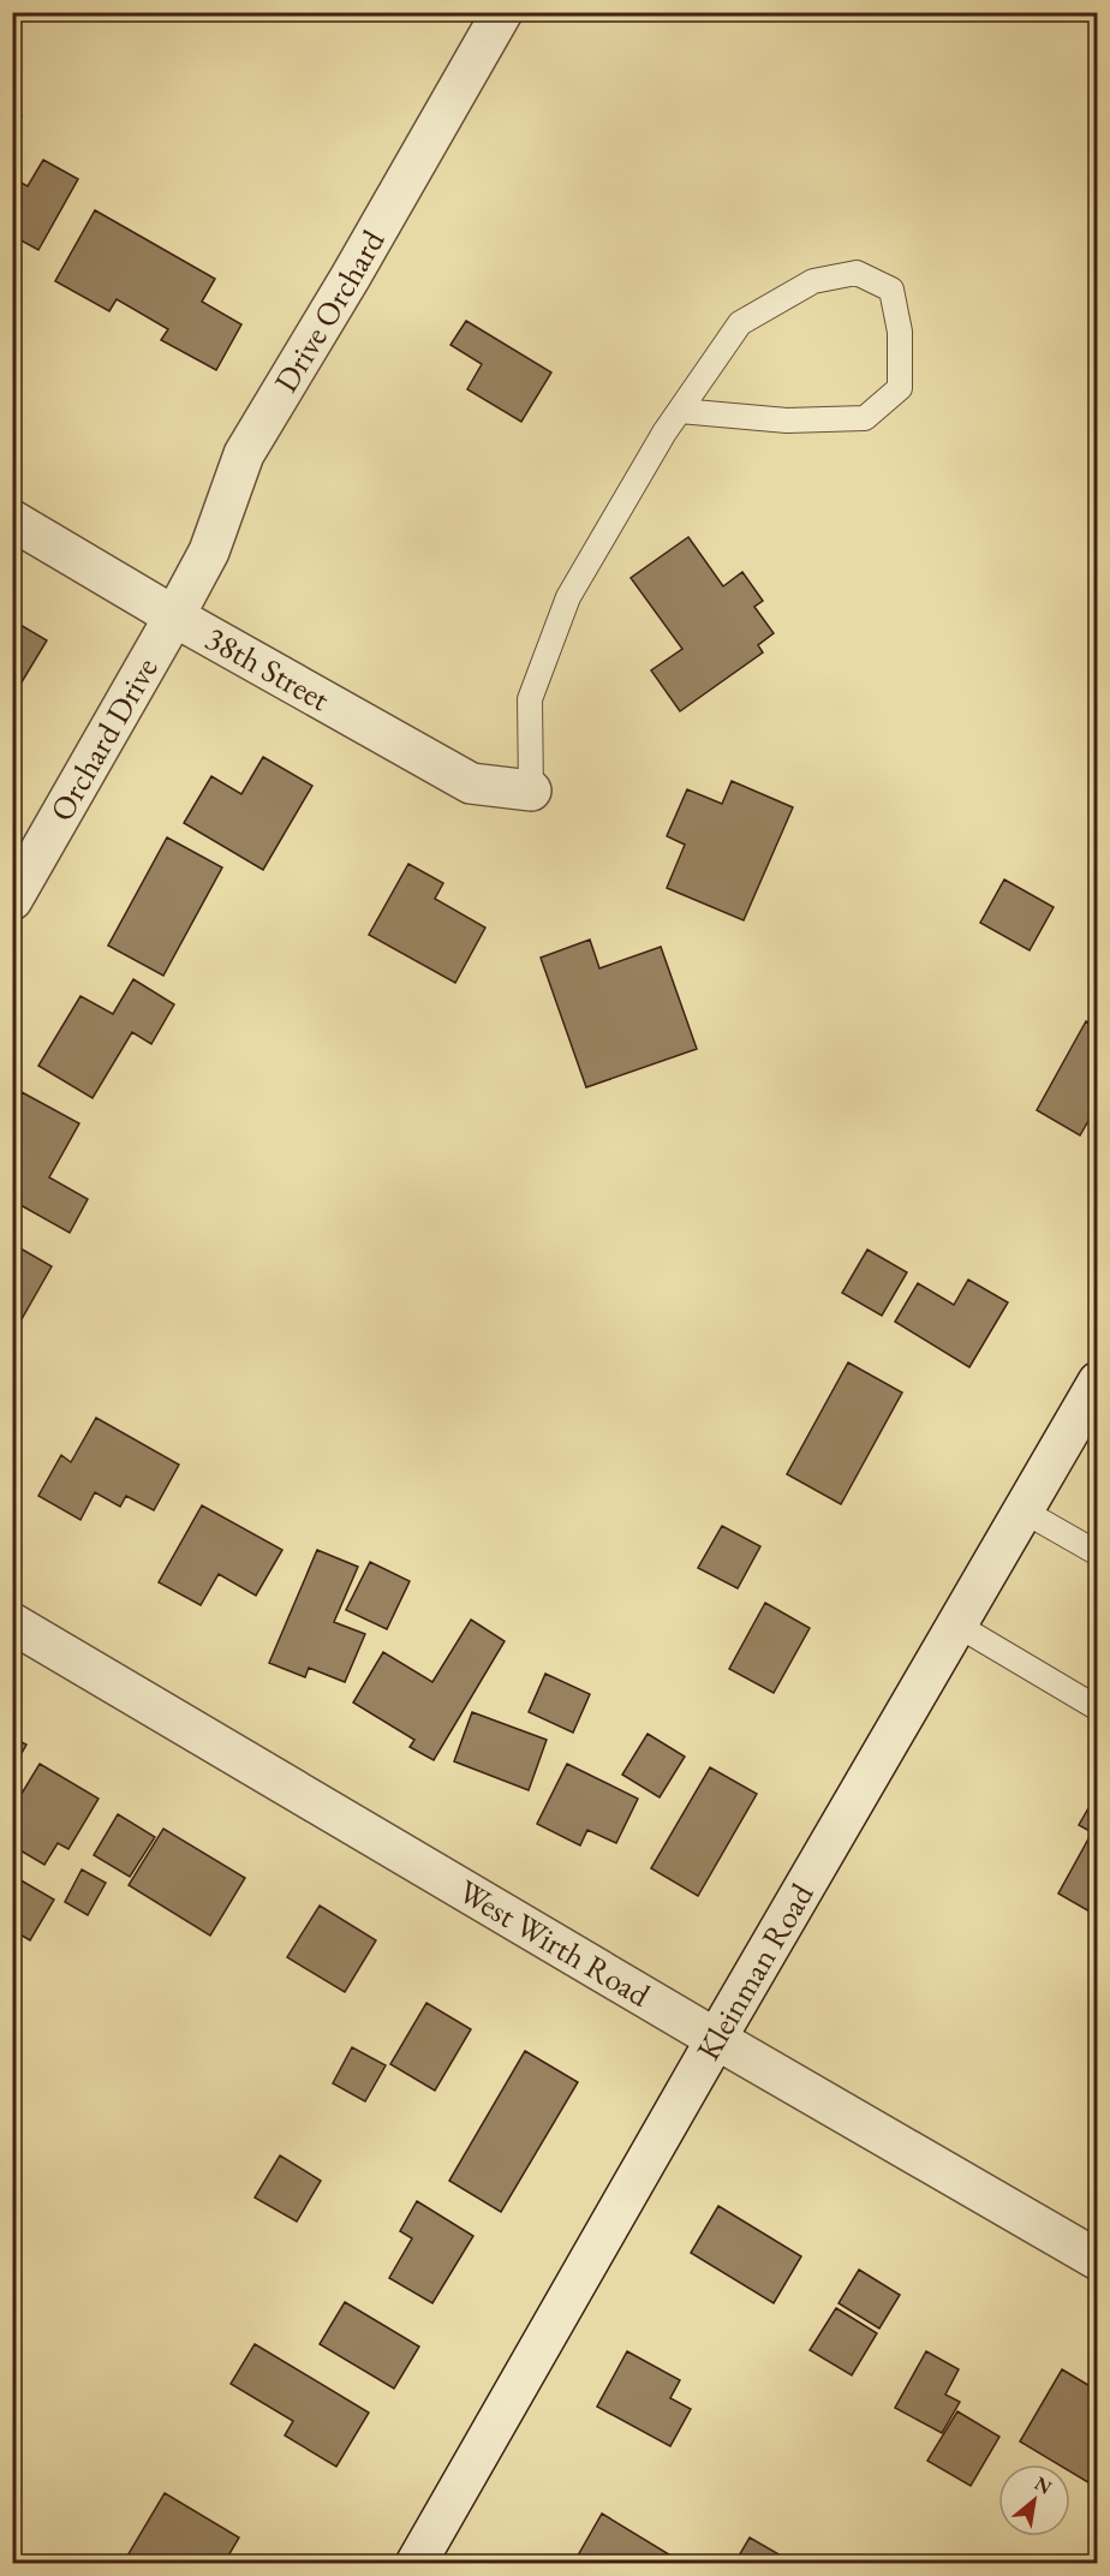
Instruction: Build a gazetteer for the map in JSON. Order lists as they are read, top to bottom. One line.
{"streets":{"street":["Drive Orchard","38th Street","Orchard Drive","West Wirth Road","Kleinman Road"]},"crossings":[["Drive Orchard","38th Street"],["Drive Orchard","Orchard Drive"],["38th Street","Orchard Drive"],["West Wirth Road","Kleinman Road"]],"north":"top right"}
